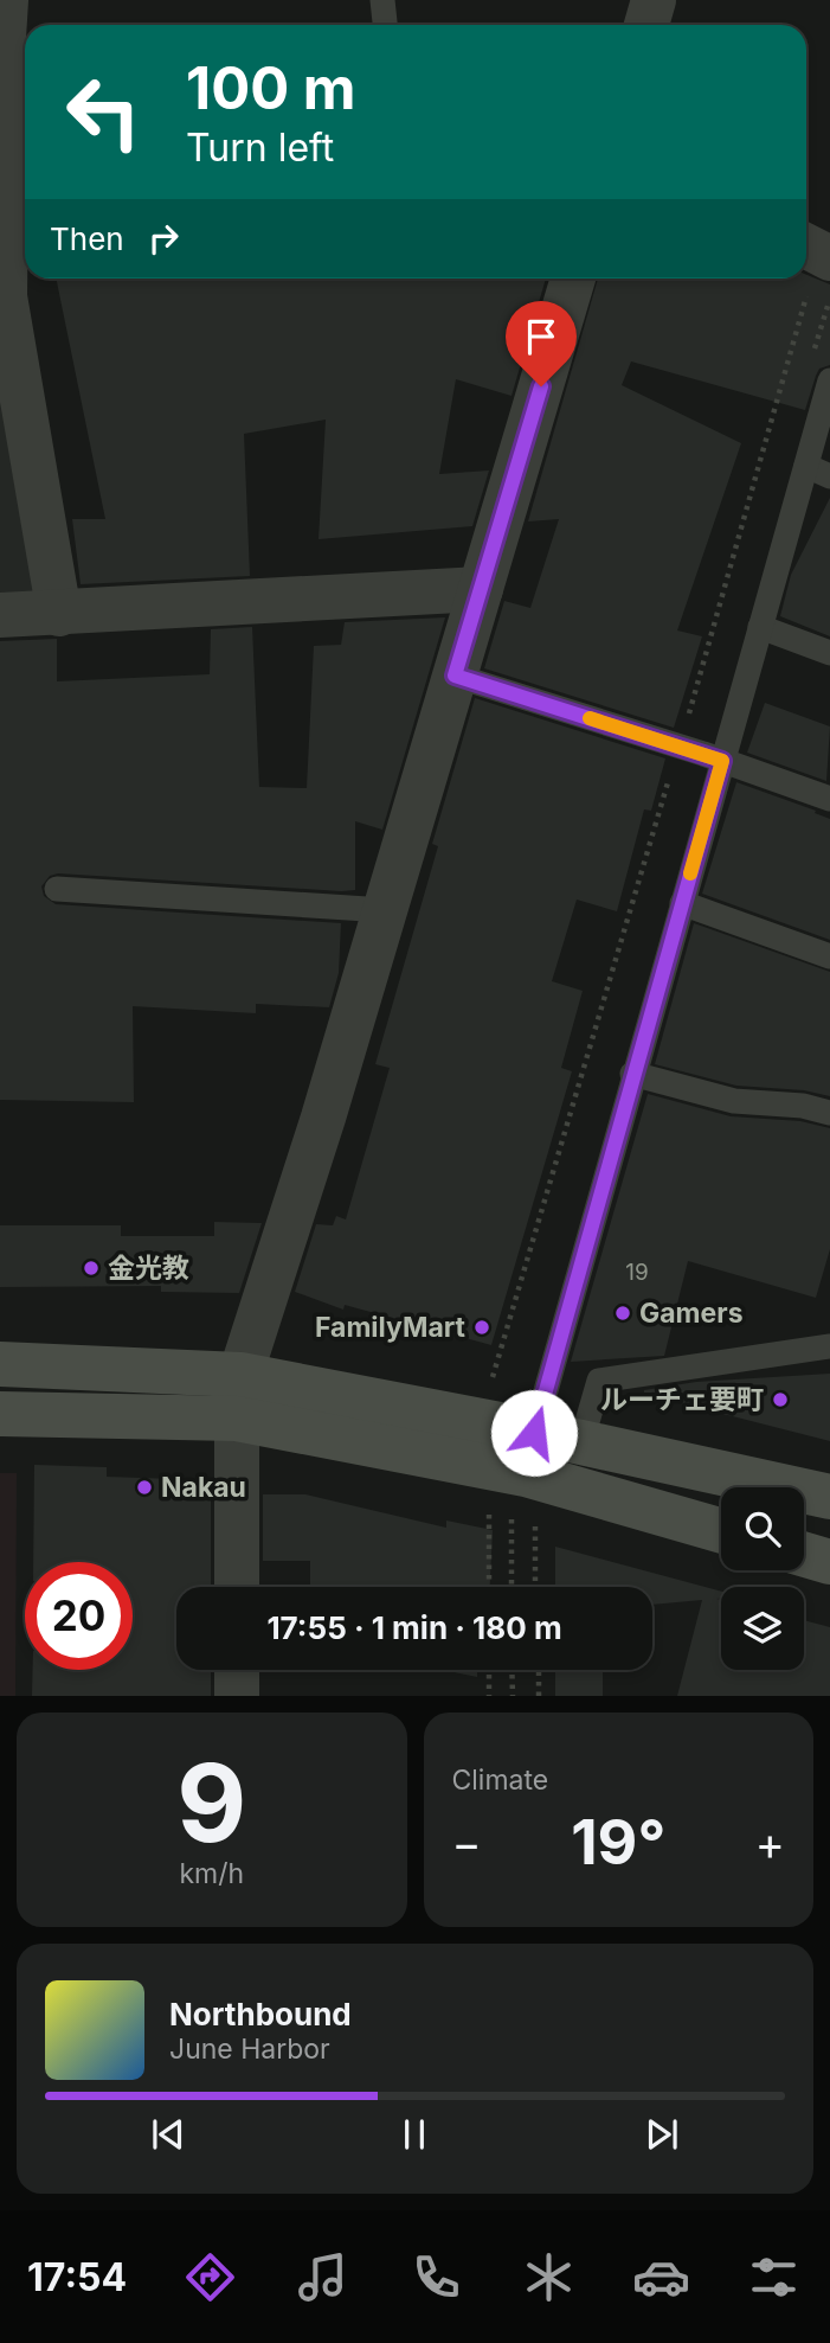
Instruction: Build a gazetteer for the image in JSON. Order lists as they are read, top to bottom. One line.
{"places":["金光教","Gamers","FamilyMart","ルーチェ要町","Nakau"],"house_numbers":["19"],"page":{"turn":["100 m","Turn left"],"then":"Then","limit":"20","trip":"17:55 · 1 min · 180 m","tile":[["9","km/h"],"Climate"],"heat":["−","19°","+"],"song":["Northbound","June Harbor"],"tabs":"17:54"}}
